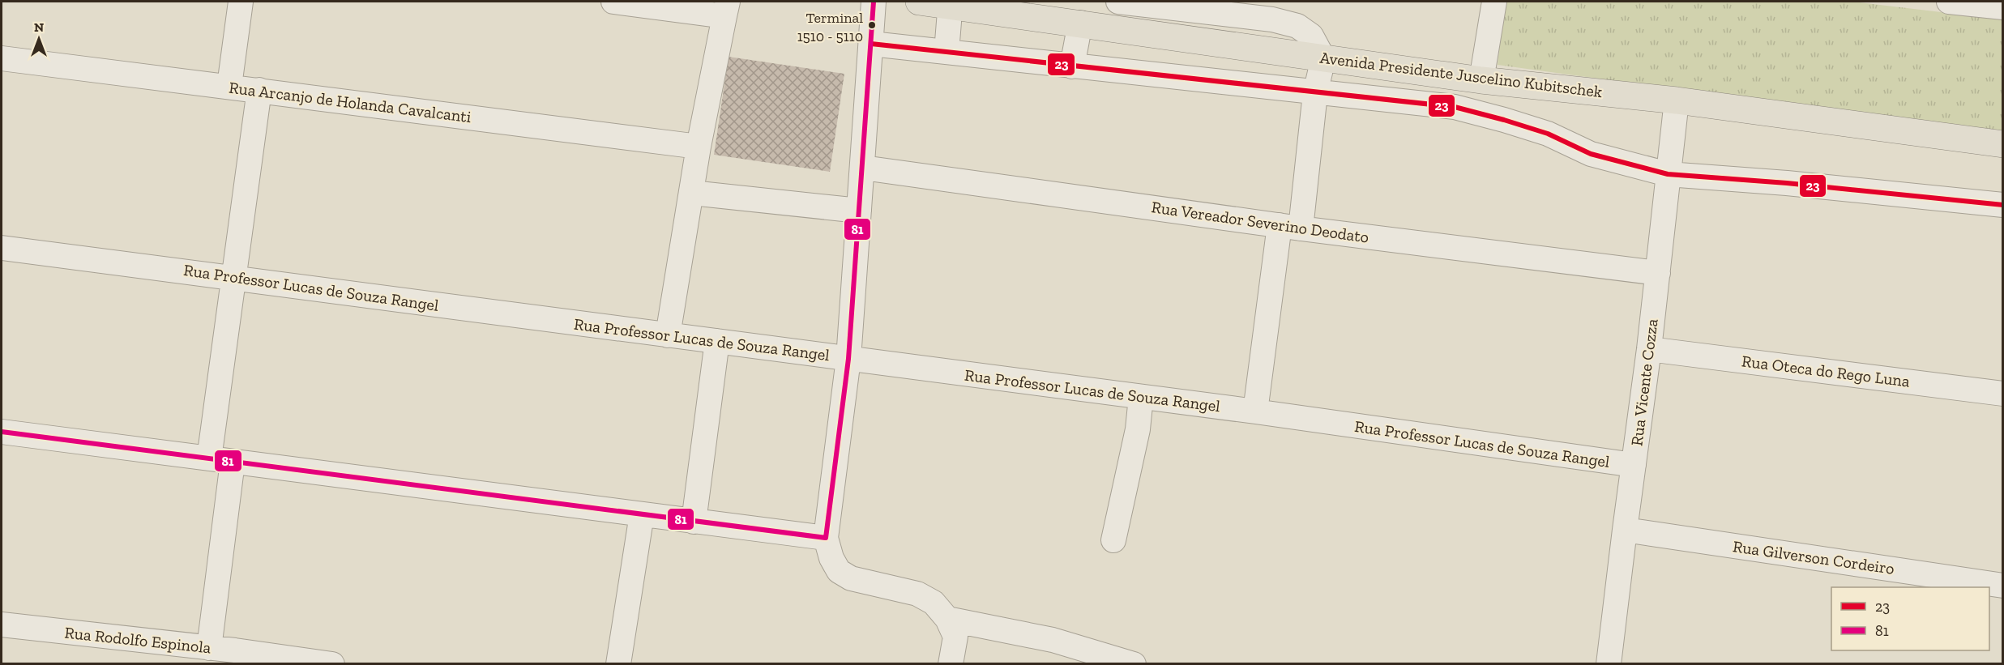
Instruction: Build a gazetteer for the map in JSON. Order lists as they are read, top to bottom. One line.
{"streets":{"main road":["Avenida Presidente Juscelino Kubitschek"],"street":["Rua Arcanjo de Holanda Cavalcanti","Rua Vereador Severino Deodato","Rua Professor Lucas de Souza Rangel","Rua Oteca do Rego Luna","Rua Vicente Cozza","Rua Gilverson Cordeiro","Rua Rodolfo Espinola"]},"crossings":[["Avenida Presidente Juscelino Kubitschek","Rua Vicente Cozza"],["Rua Vereador Severino Deodato","Rua Vicente Cozza"],["Rua Professor Lucas de Souza Rangel","Rua Vicente Cozza"],["Rua Oteca do Rego Luna","Rua Vicente Cozza"],["Rua Vicente Cozza","Rua Gilverson Cordeiro"]],"places":["Terminal 1510 - 5110"],"lines":["transit line 81","transit line 23"],"legend":["23","81"],"north":"top"}
